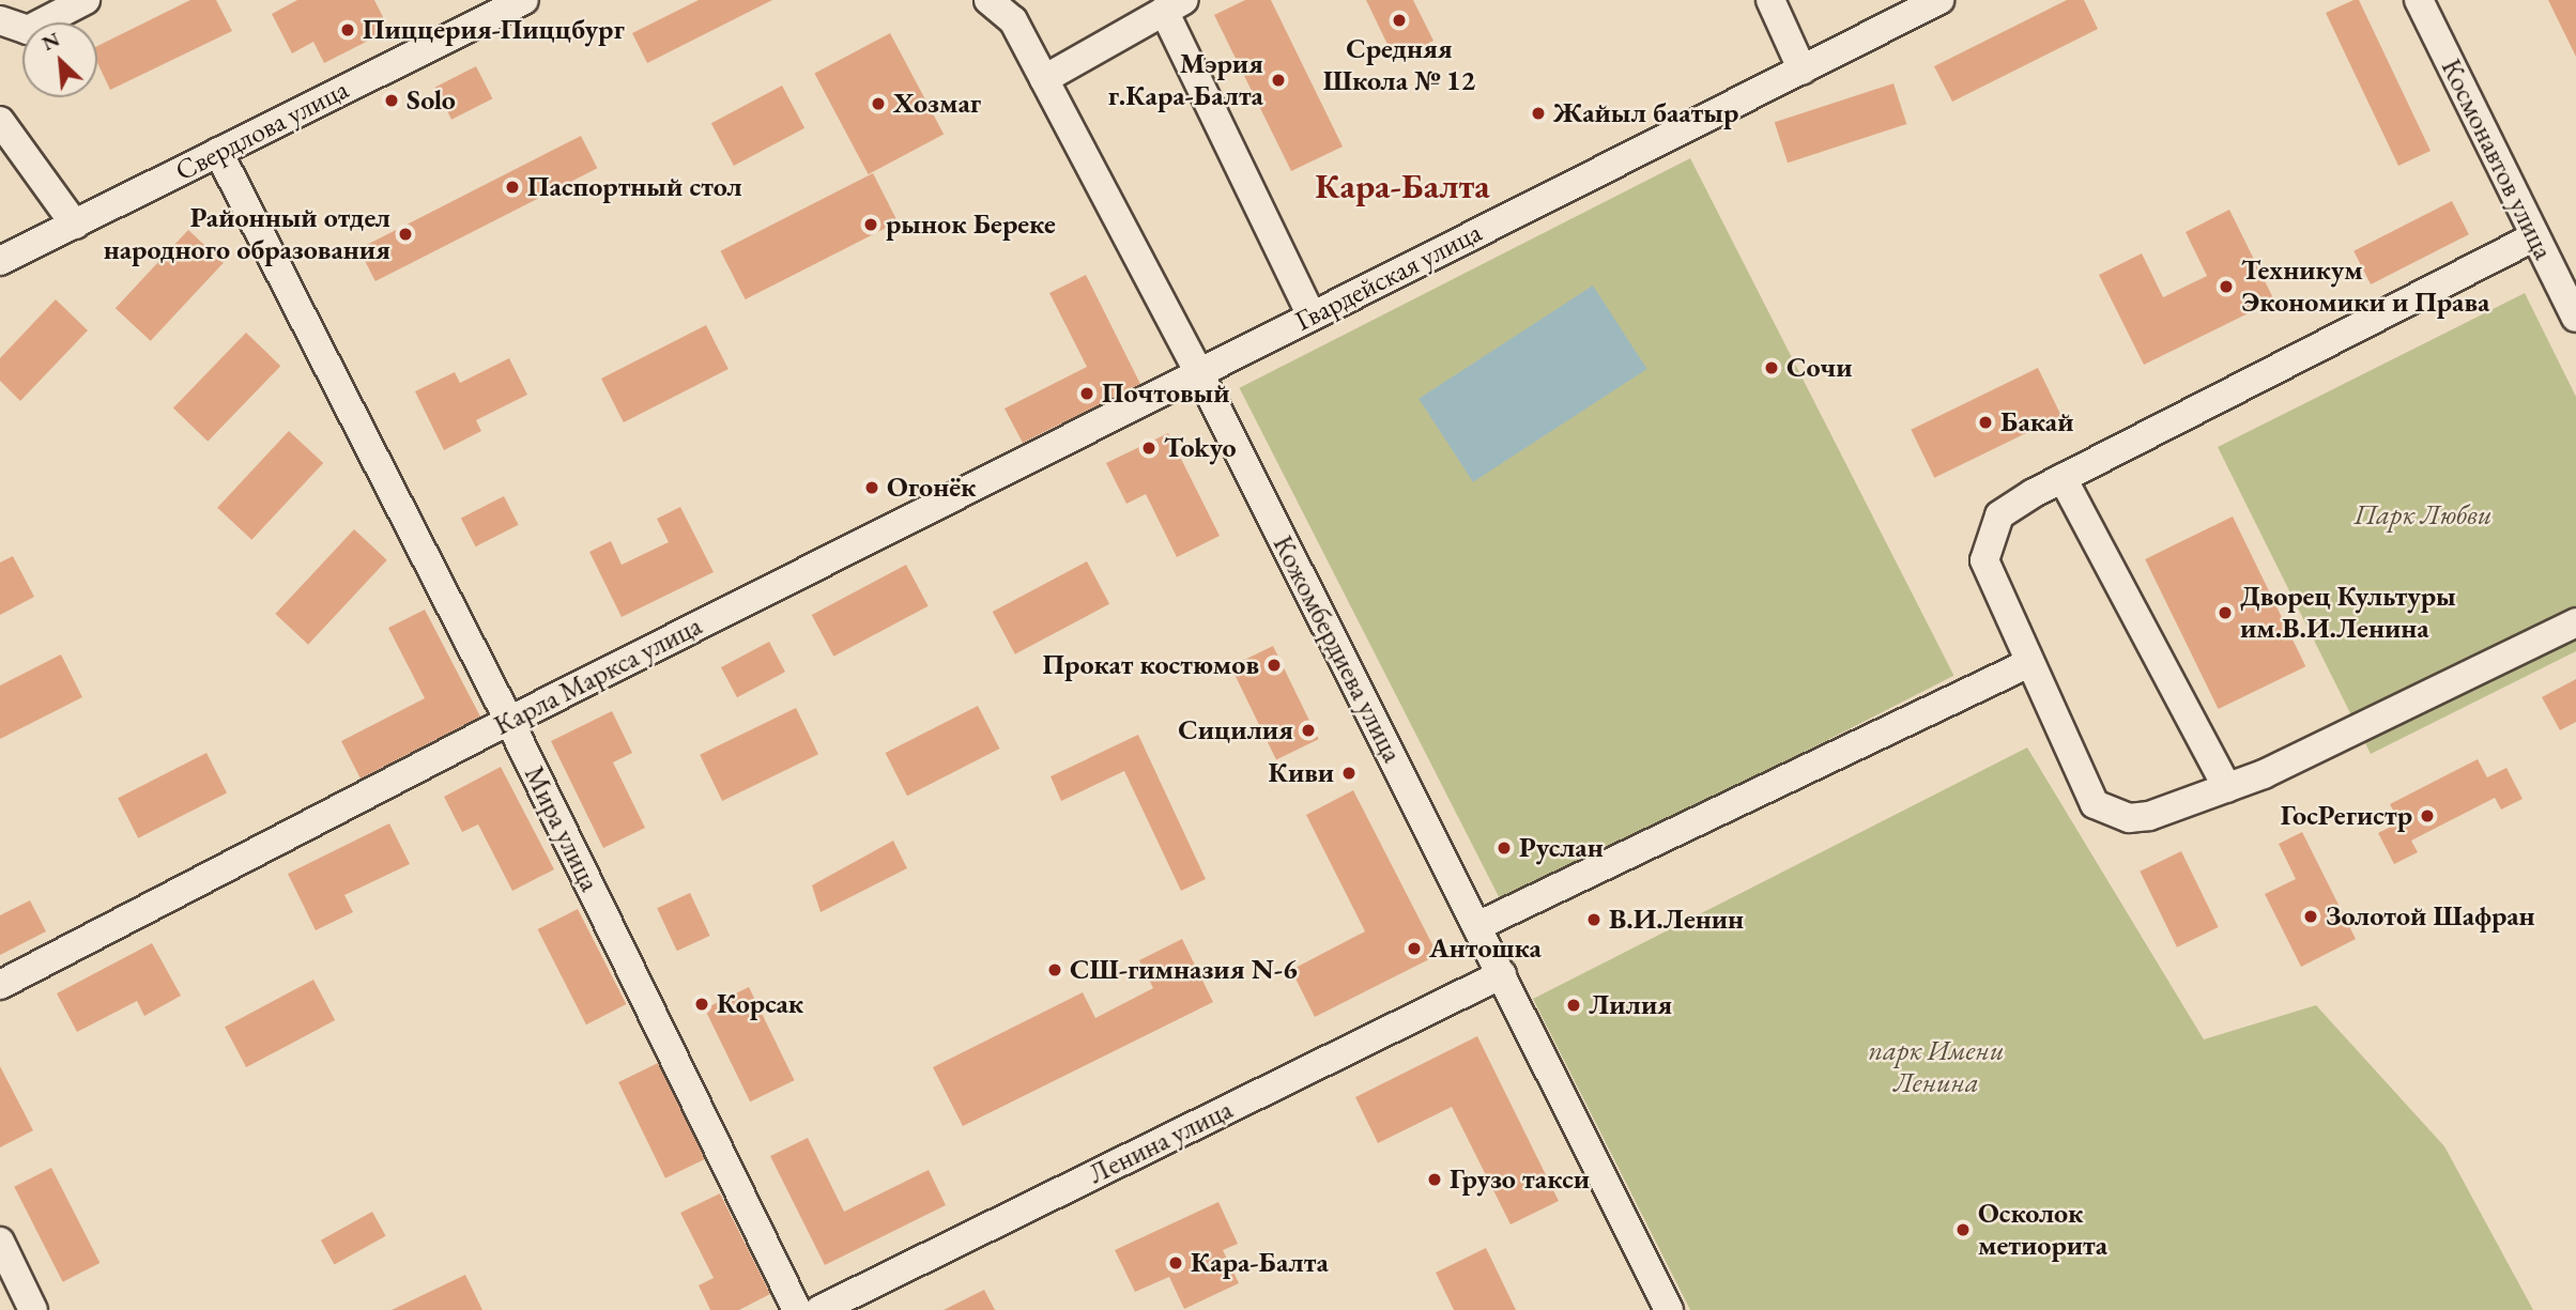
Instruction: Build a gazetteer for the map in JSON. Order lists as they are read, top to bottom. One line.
{"streets":{"street":["Свердлова улица","Космонавтов улица","Гвардейская улица","Кожомбердиева улица","Карла Маркса улица","Мира улица","Ленина улица"]},"crossings":[["Свердлова улица","Мира улица"],["Гвардейская улица","Кожомбердиева улица"],["Гвардейская улица","Карла Маркса улица"],["Кожомбердиева улица","Карла Маркса улица"],["Кожомбердиева улица","Ленина улица"],["Карла Маркса улица","Мира улица"]],"districts":["Кара-Балта"],"parks":["Парк Любви","парк Имени Ленина"],"places":["Средняя Школа № 12","Пиццерия-Пиццбург","Мэрия г.Кара-Балта","Solo","Хозмаг","Жайыл баатыр","Паспортный стол","рынок Береке","Районный отдел народного образования","Техникум Экономики и Права","Сочи","Почтовый","Бакай","Tokyo","Огонёк","Дворец Культуры им.В.И.Ленина","Прокат костюмов","Сицилия","Киви","ГосРегистр","Руслан","Золотой Шафран","В.И.Ленин","Антошка","СШ-гимназия N-6","Корсак","Лилия","Грузо такси","Осколок метиорита","Кара-Балта"],"north":"top left"}
